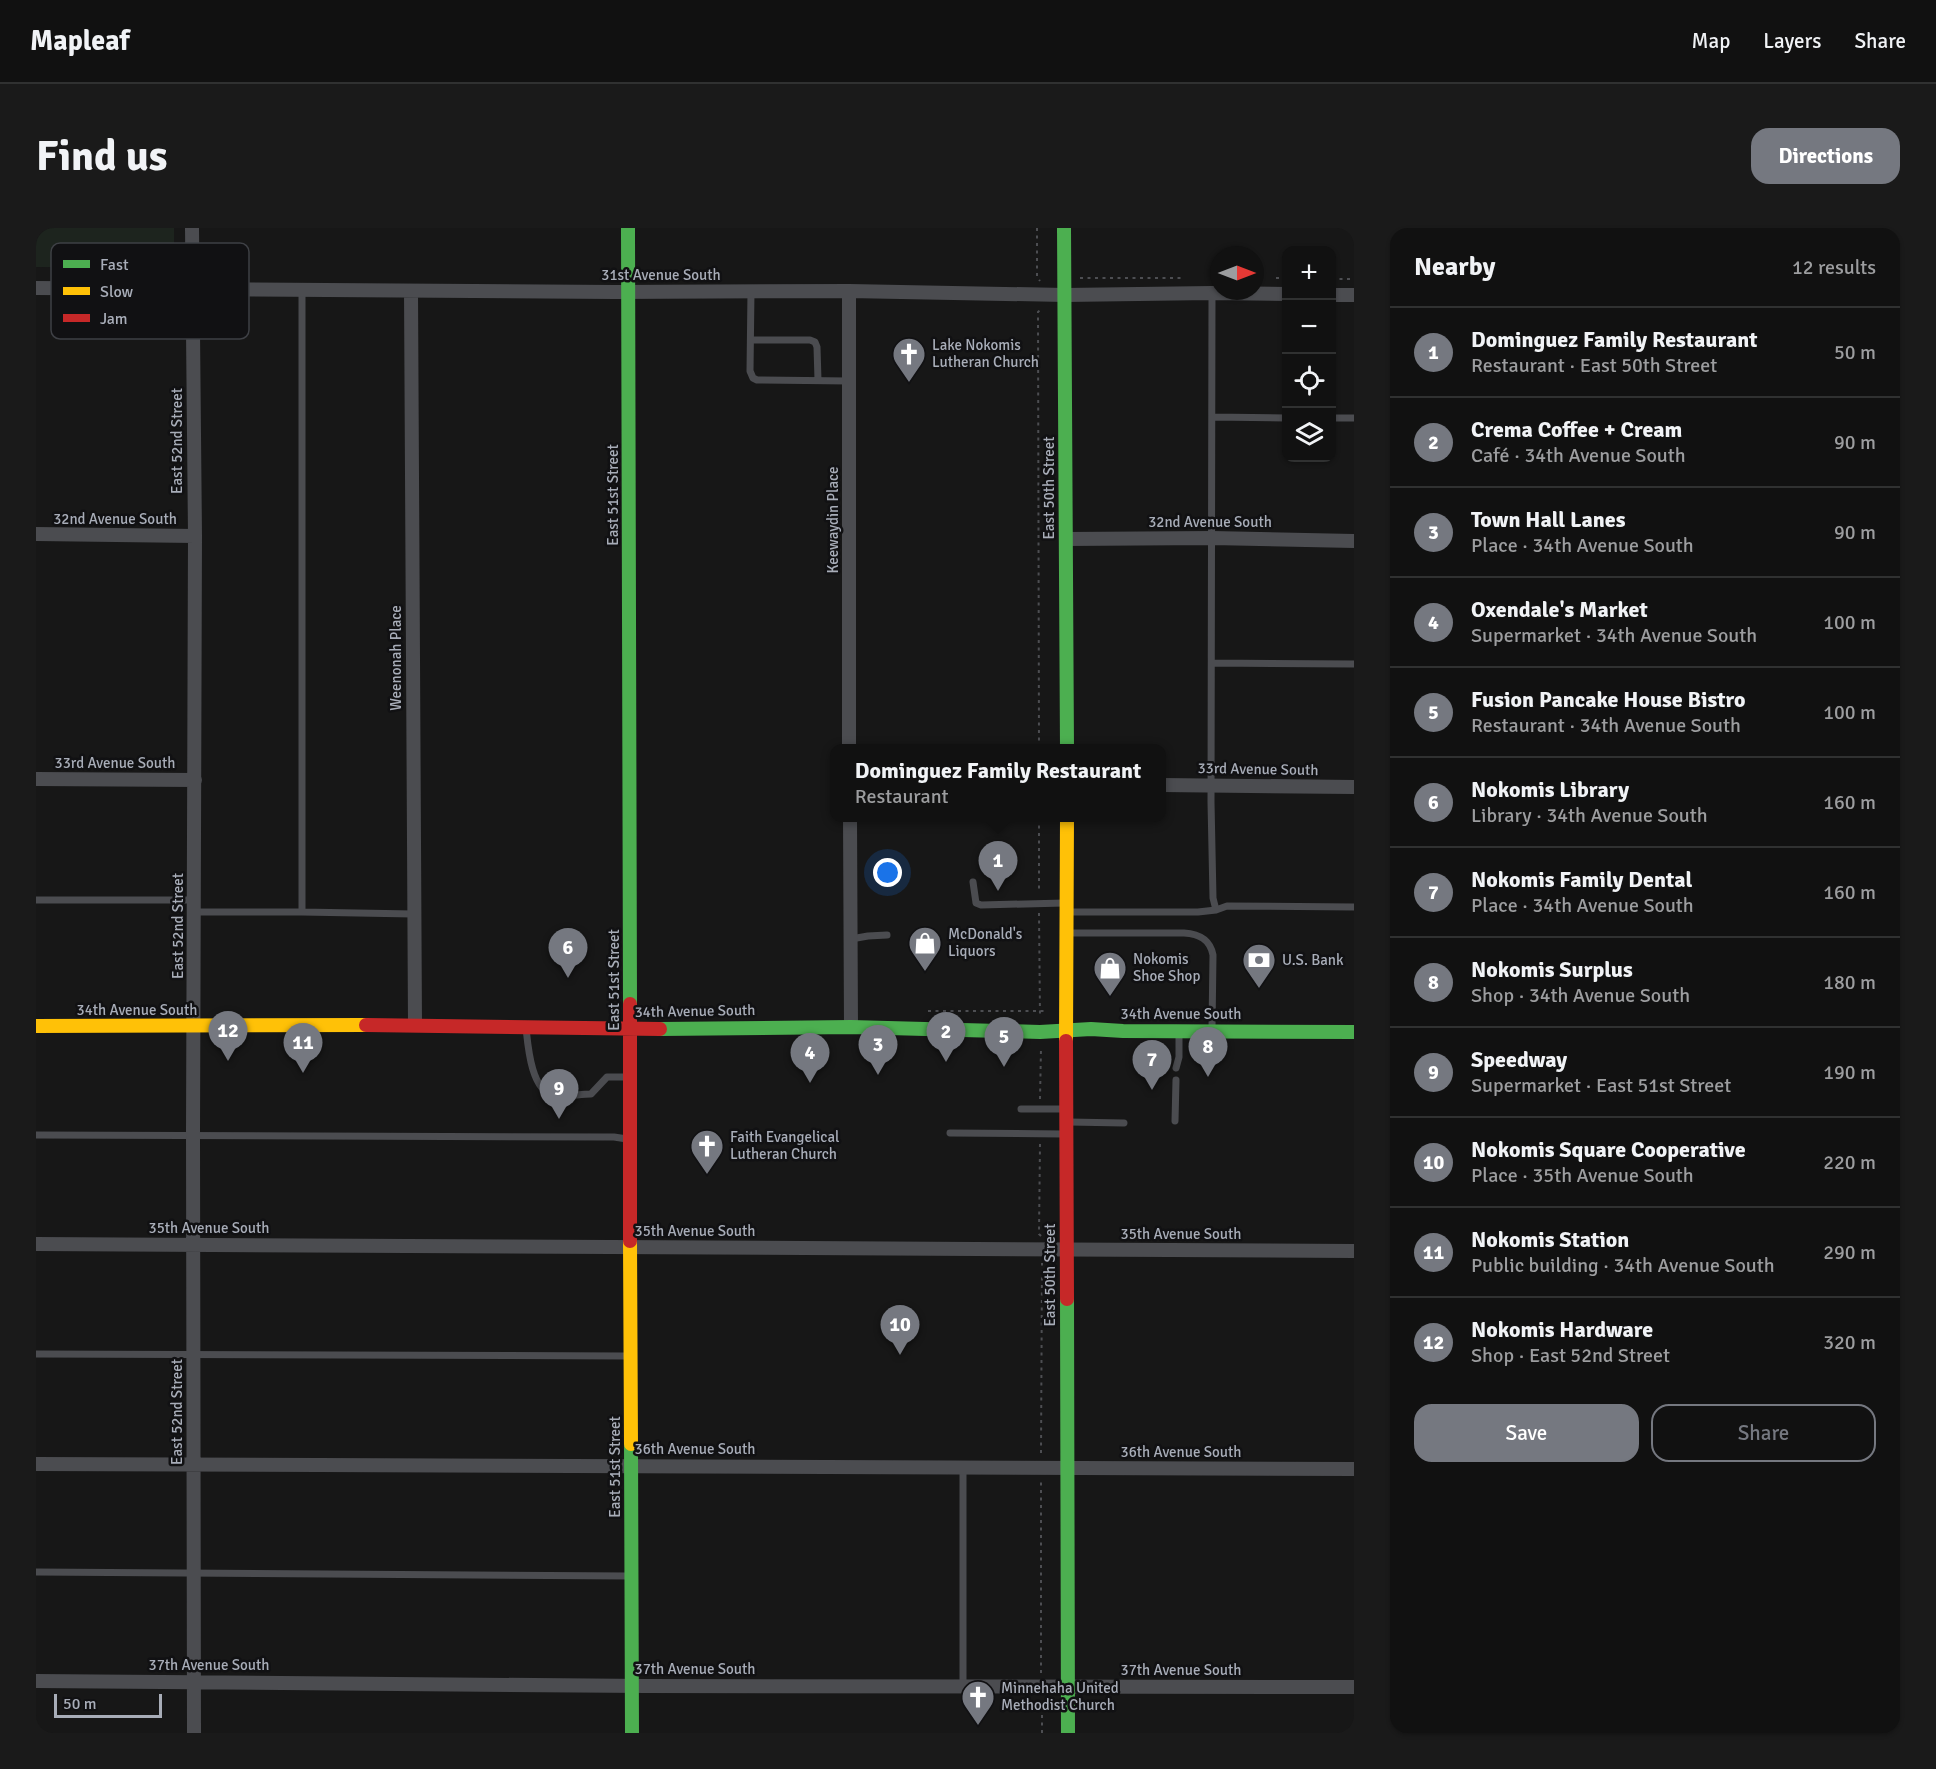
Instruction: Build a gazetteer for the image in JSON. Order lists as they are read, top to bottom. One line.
{"streets":{"street":["31st Avenue South","East 52nd Street","East 50th Street","East 51st Street","32nd Avenue South","Keewaydin Place","Weenonah Place","33rd Avenue South","34th Avenue South","35th Avenue South","36th Avenue South","37th Avenue South"]},"crossings":[["31st Avenue South","East 50th Street"],["31st Avenue South","East 51st Street"],["31st Avenue South","Keewaydin Place"],["31st Avenue South","Weenonah Place"],["East 52nd Street","32nd Avenue South"],["East 52nd Street","33rd Avenue South"],["East 52nd Street","34th Avenue South"],["East 52nd Street","35th Avenue South"],["East 52nd Street","36th Avenue South"],["East 52nd Street","37th Avenue South"],["East 50th Street","32nd Avenue South"],["East 50th Street","34th Avenue South"],["East 50th Street","35th Avenue South"],["East 50th Street","36th Avenue South"],["East 50th Street","37th Avenue South"],["East 51st Street","34th Avenue South"],["East 51st Street","35th Avenue South"],["East 51st Street","36th Avenue South"],["East 51st Street","37th Avenue South"],["Weenonah Place","34th Avenue South"]],"places":{"church":["Lake Nokomis Lutheran Church","Faith Evangelical Lutheran Church","Minnehaha United Methodist Church"],"shop":["McDonald's Liquors","Nokomis Shoe Shop"],"bank":["U.S. Bank"]},"legend":["Fast","Slow","Jam"],"scale_bar":"50 m","north":"right","page":{"header":"Mapleaf","nav":["Map","Layers","Share"],"buttons":["Directions",["Save","Share"]],"title":"Find us","heading":["Nearby","12 results"],"map_buttons":["+","−"],"list":[{"mark":"1","name":"Dominguez Family Restaurant","note":"Restaurant · East 50th Street","value":"50 m"},{"mark":"2","name":"Crema Coffee + Cream","note":"Café · 34th Avenue South","value":"90 m"},{"mark":"3","name":"Town Hall Lanes","note":"Place · 34th Avenue South","value":"90 m"},{"mark":"4","name":"Oxendale's Market","note":"Supermarket · 34th Avenue South","value":"100 m"},{"mark":"5","name":"Fusion Pancake House Bistro","note":"Restaurant · 34th Avenue South","value":"100 m"},{"mark":"6","name":"Nokomis Library","note":"Library · 34th Avenue South","value":"160 m"},{"mark":"7","name":"Nokomis Family Dental","note":"Place · 34th Avenue South","value":"160 m"},{"mark":"8","name":"Nokomis Surplus","note":"Shop · 34th Avenue South","value":"180 m"},{"mark":"9","name":"Speedway","note":"Supermarket · East 51st Street","value":"190 m"},{"mark":"10","name":"Nokomis Square Cooperative","note":"Place · 35th Avenue South","value":"220 m"},{"mark":"11","name":"Nokomis Station","note":"Public building · 34th Avenue South","value":"290 m"},{"mark":"12","name":"Nokomis Hardware","note":"Shop · East 52nd Street","value":"320 m"}],"popup":["Dominguez Family Restaurant","Restaurant"],"pins":["1","6","12","2","5","11","3","8","4","7","9","10"],"scale":"50 m"}}
